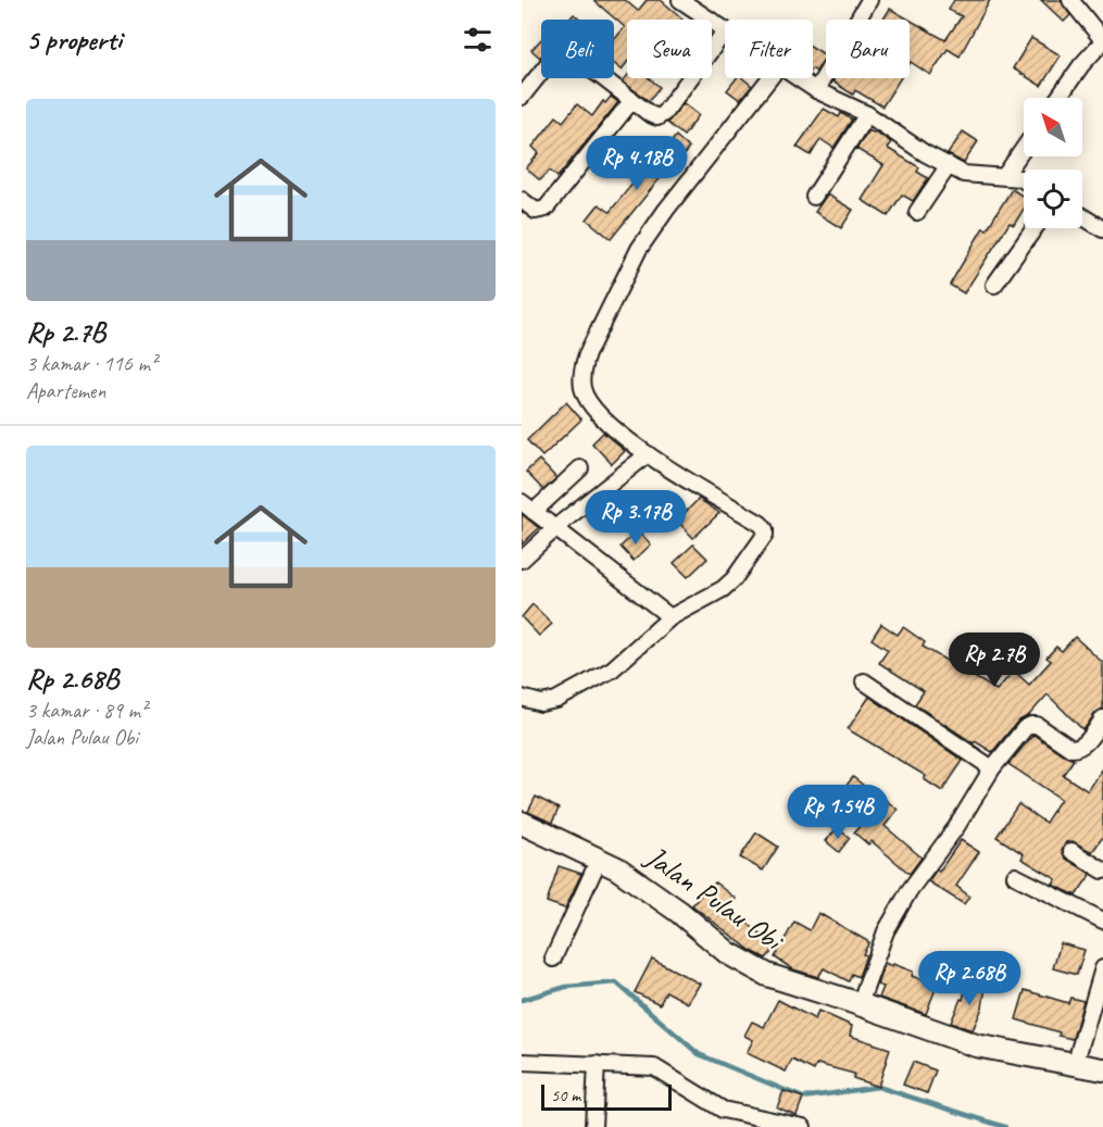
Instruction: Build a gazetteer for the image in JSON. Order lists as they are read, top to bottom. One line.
{"streets":{"street":["Jalan Pulau Obi"]},"scale_bar":"50 m","north":"top left","page":{"heading":"5 properti","chip":["Beli","Sewa","Filter","Baru"],"list":[{"name":"Rp 2.7B","note":"3 kamar · 116 m² · Apartemen"},{"name":"Rp 2.68B","note":"3 kamar · 89 m² · Jalan Pulau Obi"}],"price":["Rp 4.18B","Rp 3.17B","Rp 2.7B","Rp 1.54B","Rp 2.68B"],"scale":"50 m"}}
